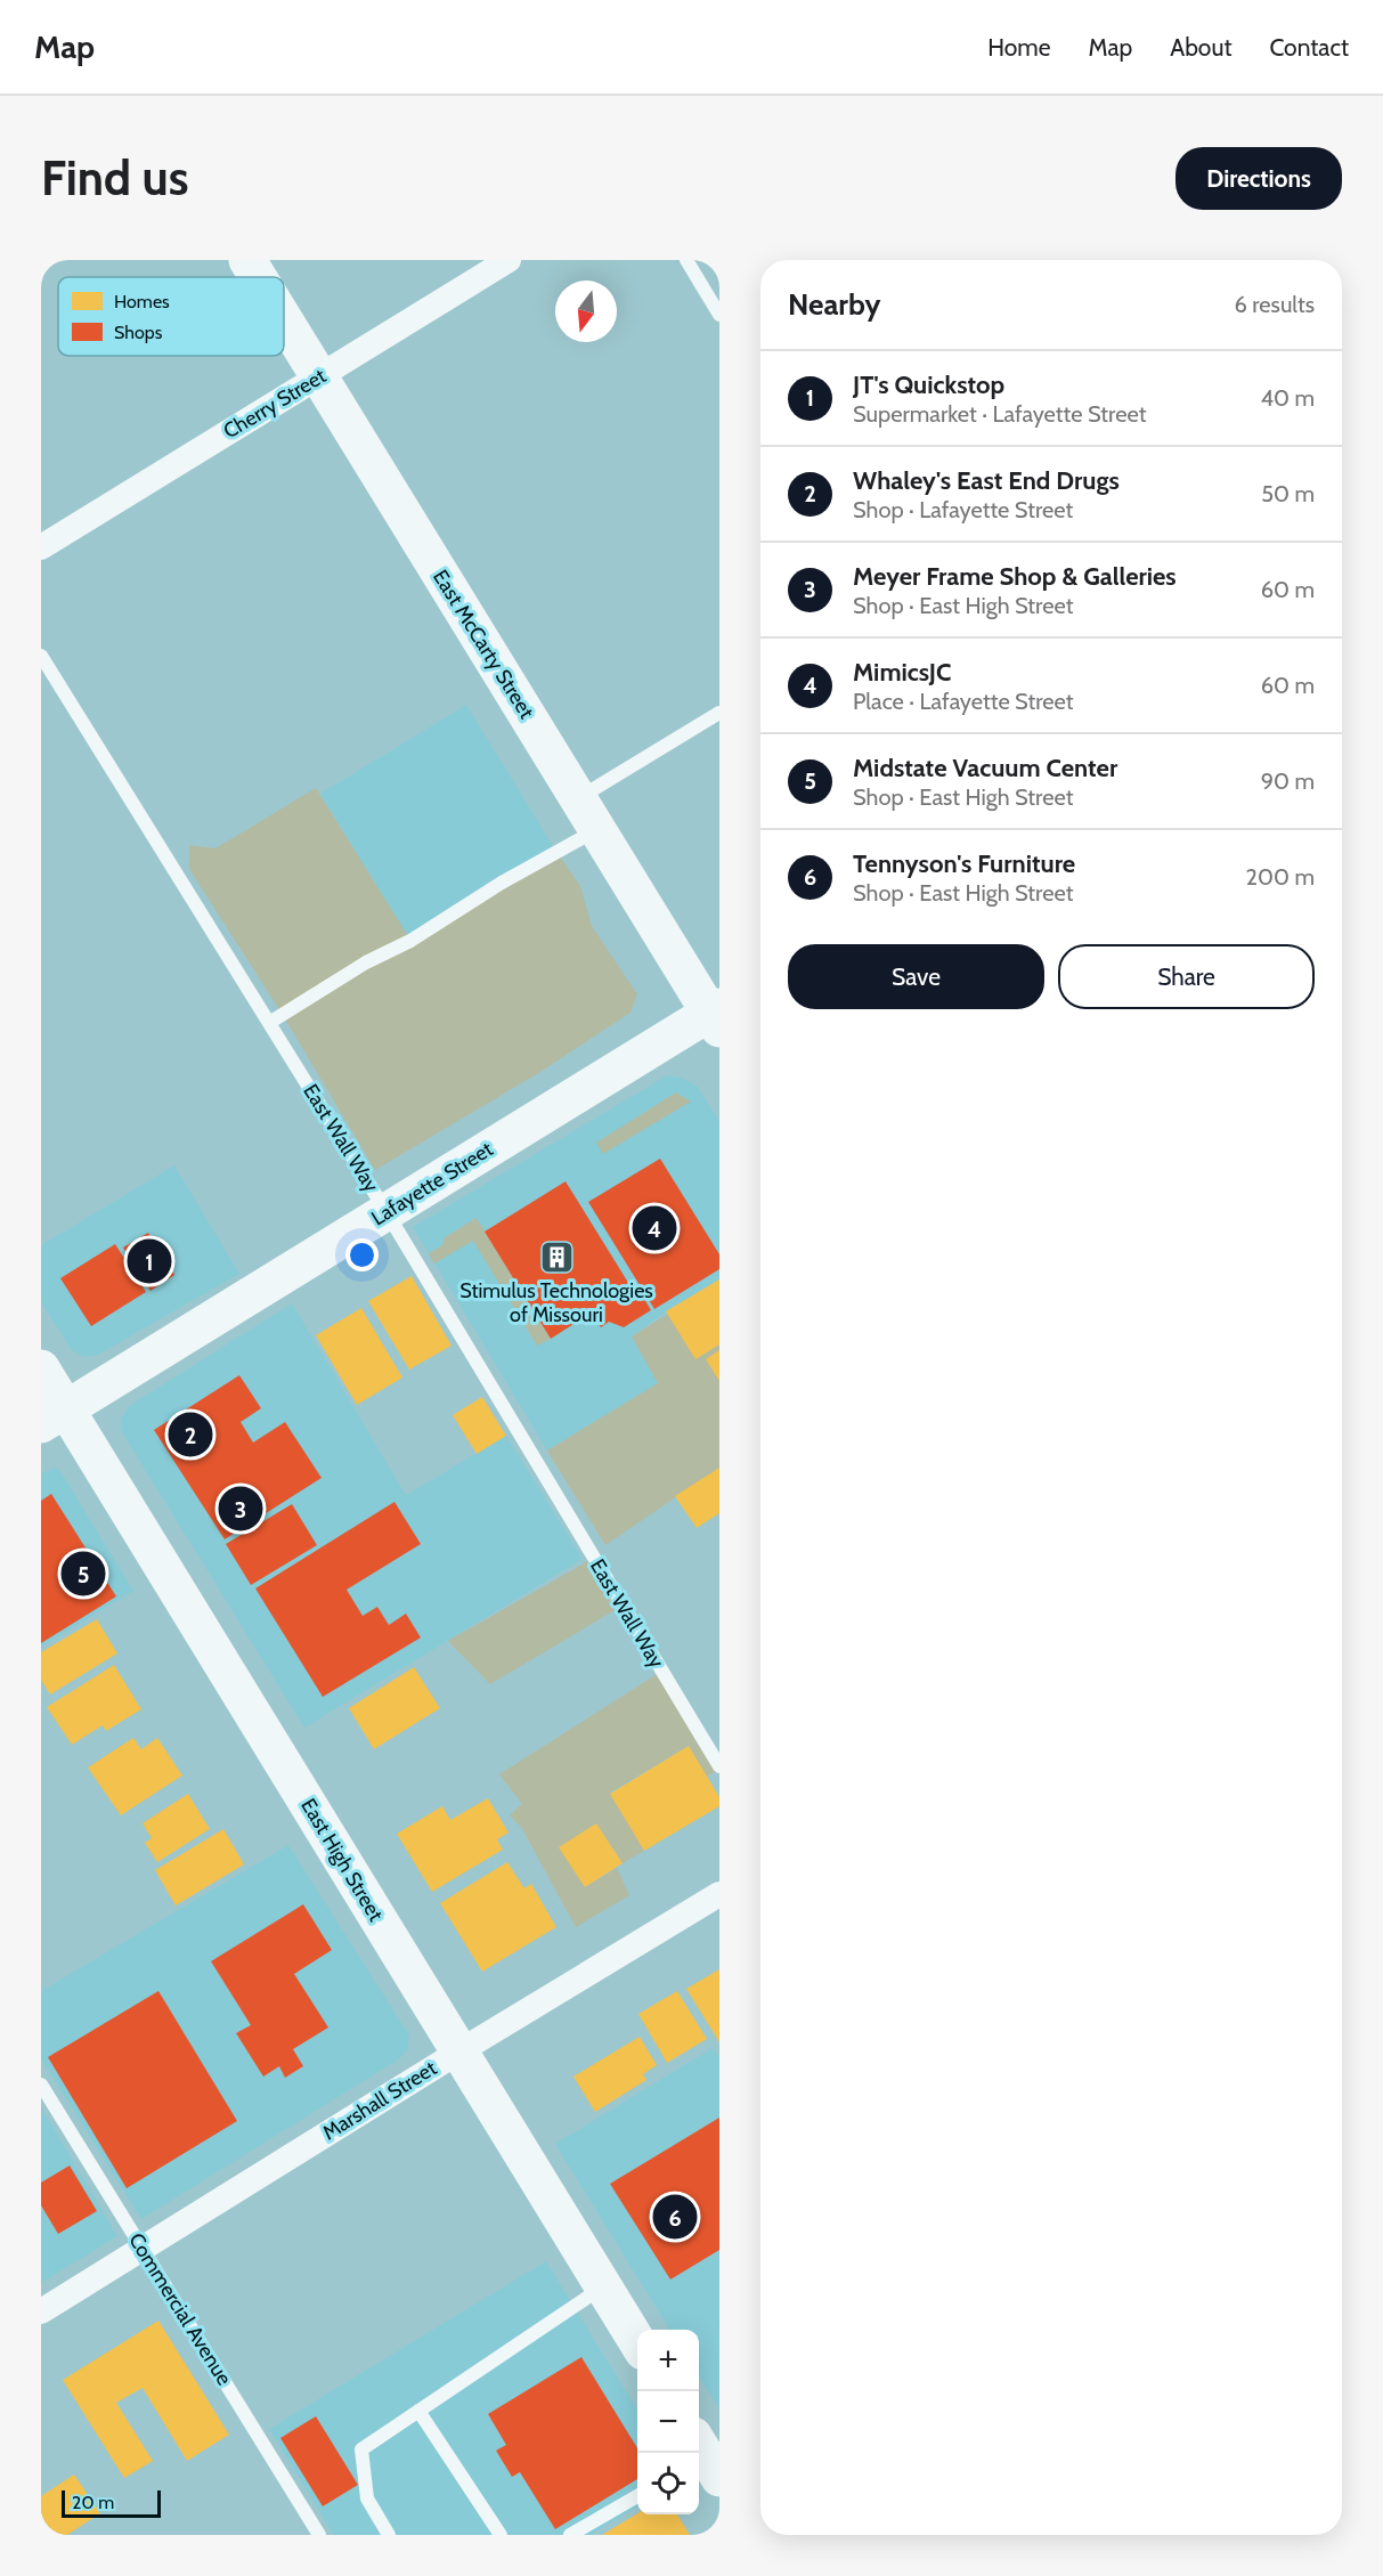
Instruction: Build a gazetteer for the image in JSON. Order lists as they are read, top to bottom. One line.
{"streets":{"main road":["East McCarty Street","Lafayette Street","East High Street"],"street":["Cherry Street","Marshall Street"],"lane":["East Wall Way","Commercial Avenue"]},"crossings":[["Cherry Street","East McCarty Street"],["East McCarty Street","Lafayette Street"],["East Wall Way","Lafayette Street"],["Lafayette Street","East High Street"],["East High Street","Marshall Street"],["Marshall Street","Commercial Avenue"]],"places":{"building":["Stimulus Technologies of Missouri"]},"legend":["Homes","Shops"],"scale_bar":"20 m","north":"bottom","page":{"header":"Map","nav":["Home","Map","About","Contact"],"buttons":["Directions",["Save","Share"]],"title":"Find us","heading":["Nearby","6 results"],"list":[{"mark":"1","name":"JT's Quickstop","note":"Supermarket · Lafayette Street","value":"40 m"},{"mark":"2","name":"Whaley's East End Drugs","note":"Shop · Lafayette Street","value":"50 m"},{"mark":"3","name":"Meyer Frame Shop & Galleries","note":"Shop · East High Street","value":"60 m"},{"mark":"4","name":"MimicsJC","note":"Place · Lafayette Street","value":"60 m"},{"mark":"5","name":"Midstate Vacuum Center","note":"Shop · East High Street","value":"90 m"},{"mark":"6","name":"Tennyson's Furniture","note":"Shop · East High Street","value":"200 m"}],"pins":["4","1","2","3","5","6"],"map_buttons":["+","−"],"scale":"20 m"}}
